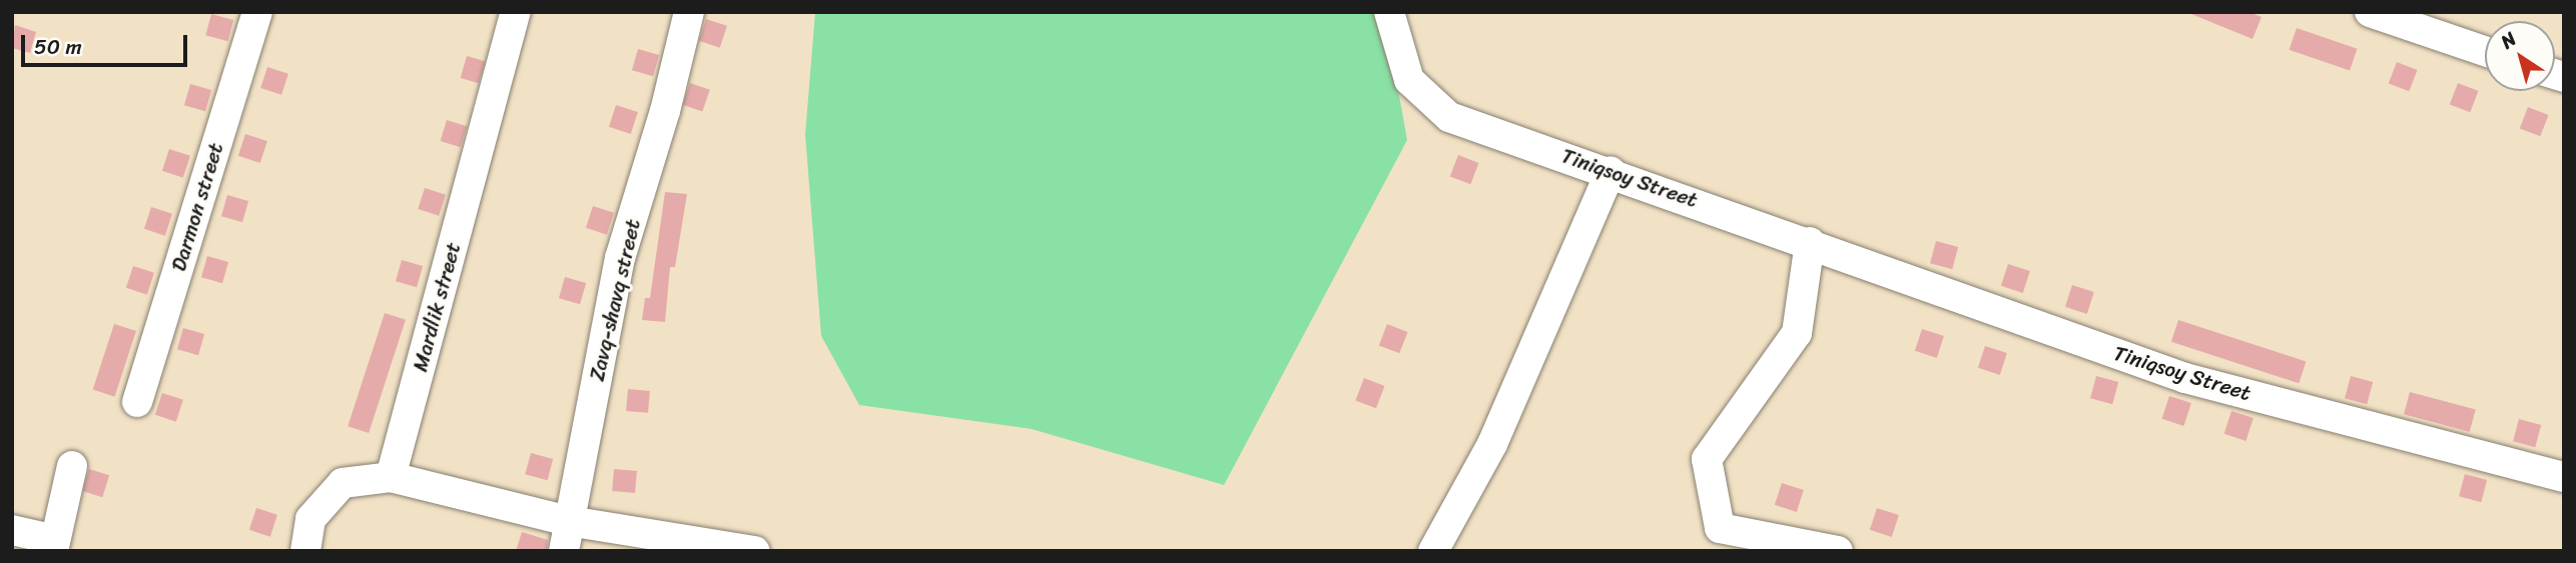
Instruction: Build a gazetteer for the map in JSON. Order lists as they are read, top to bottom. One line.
{"streets":{"street":["Tiniqsoy Street","Darmon street","Zavq-shavq street","Mardlik street"]},"scale_bar":"50 m","north":"top left"}
